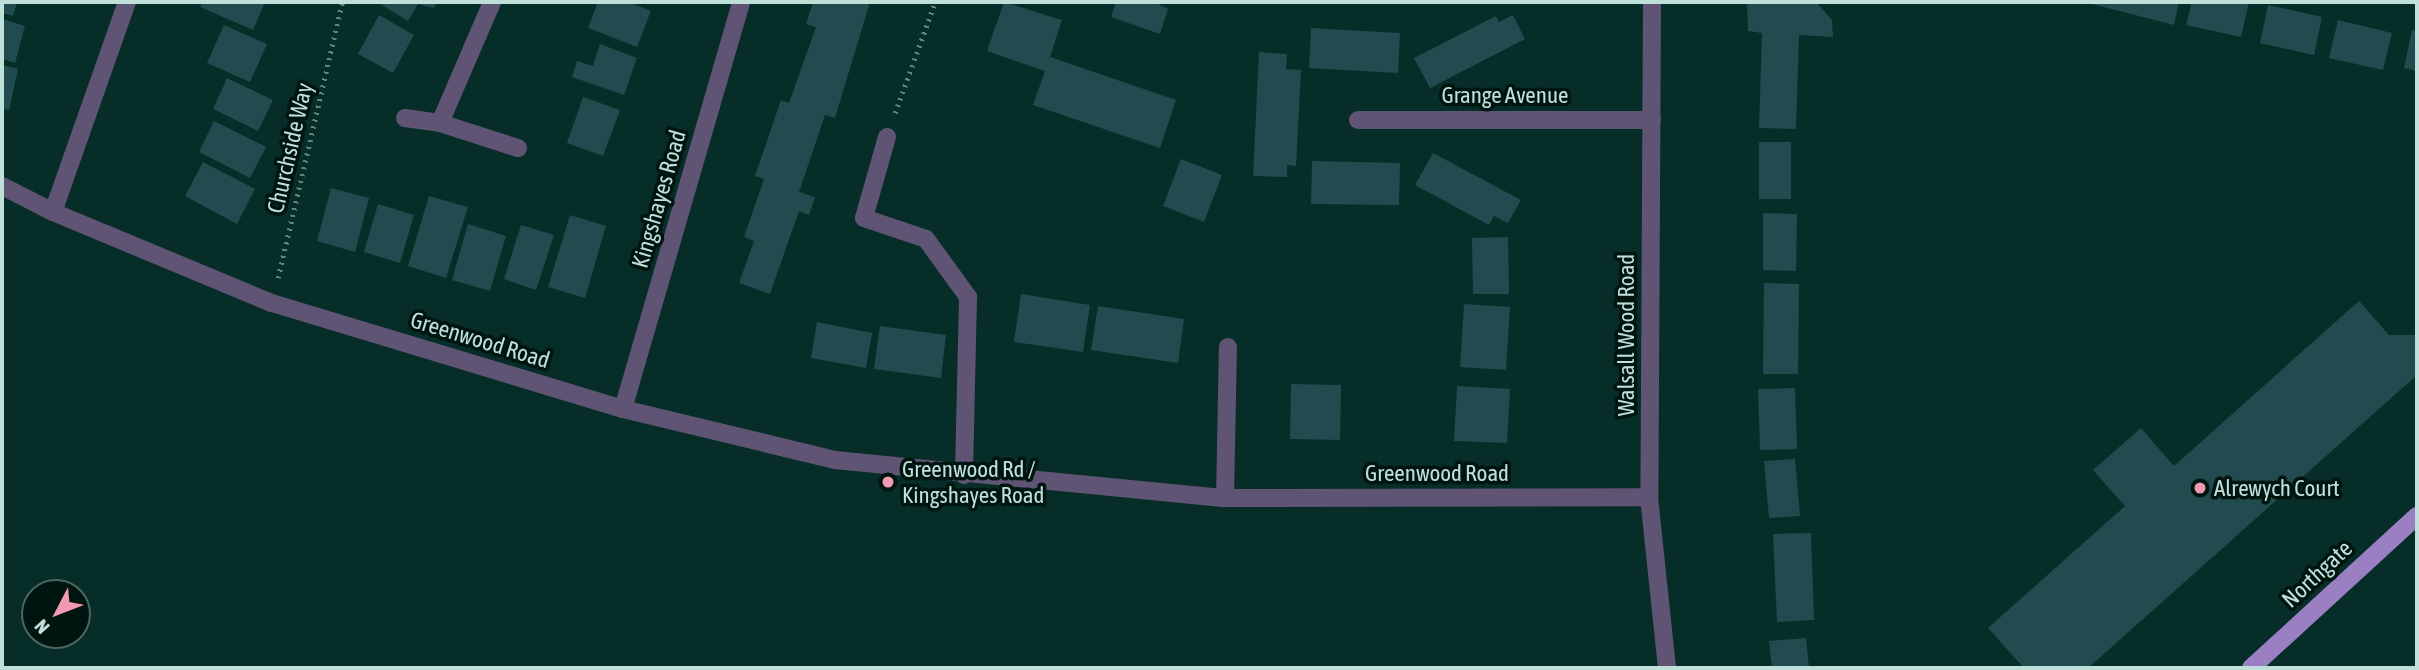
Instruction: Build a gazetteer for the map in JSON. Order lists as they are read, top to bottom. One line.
{"streets":{"main road":["Northgate"],"street":["Grange Avenue","Kingshayes Road","Walsall Wood Road","Greenwood Road"],"path":["Churchside Way"]},"crossings":[["Grange Avenue","Walsall Wood Road"],["Churchside Way","Greenwood Road"],["Kingshayes Road","Greenwood Road"],["Walsall Wood Road","Greenwood Road"]],"places":["Greenwood Rd / Kingshayes Road","Alrewych Court"],"north":"bottom left"}
